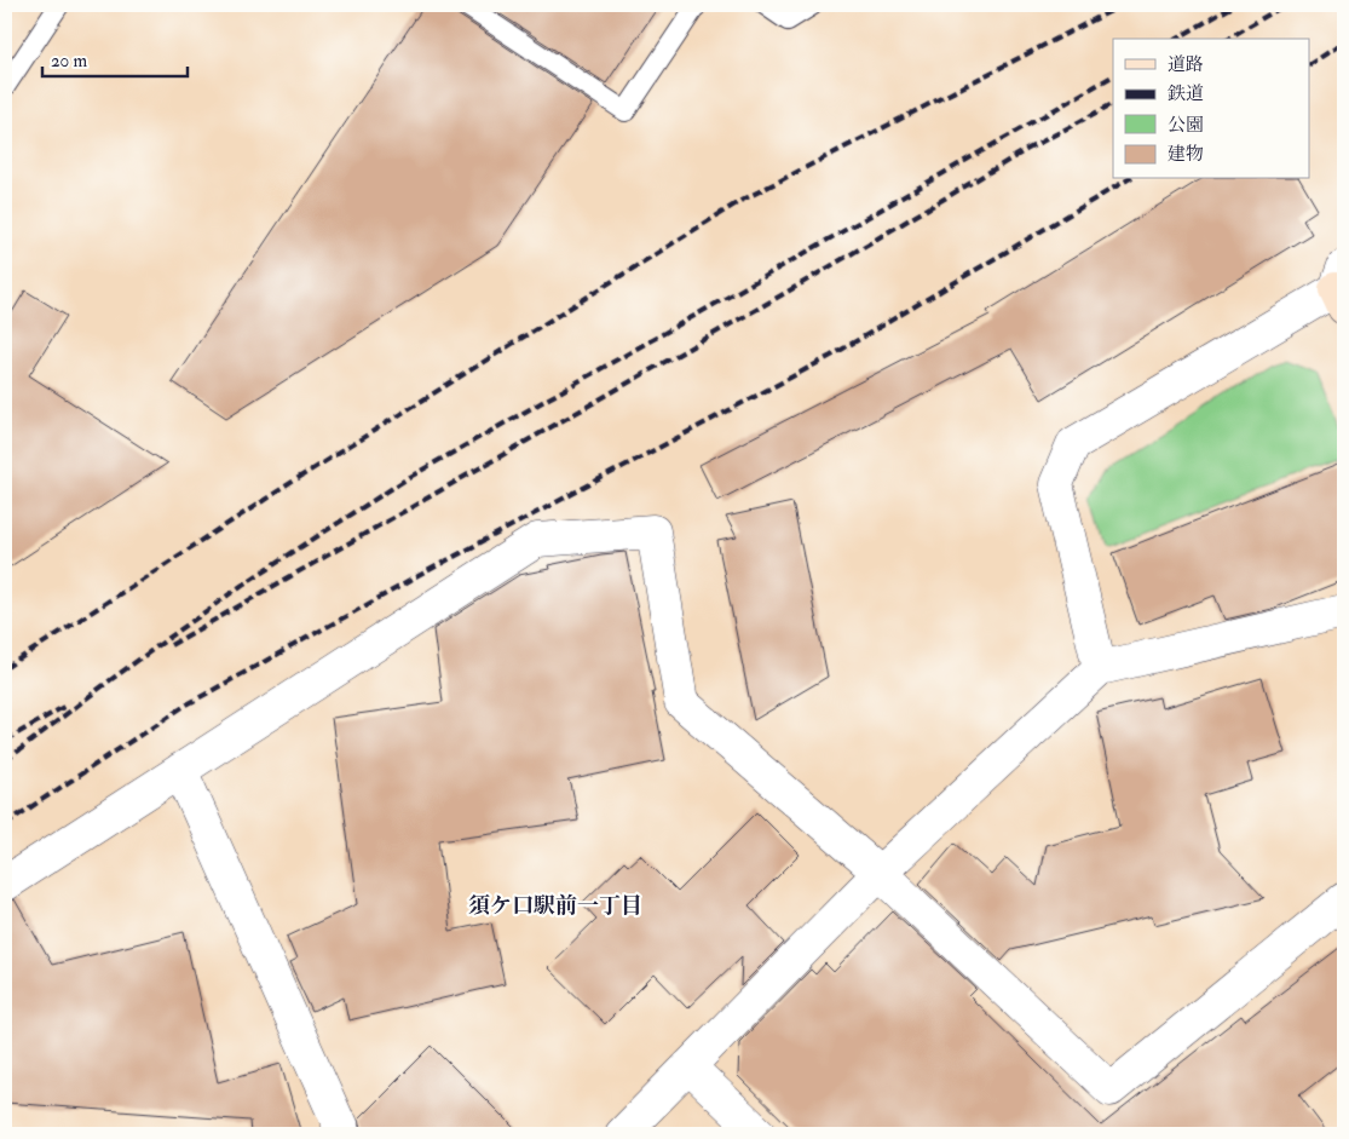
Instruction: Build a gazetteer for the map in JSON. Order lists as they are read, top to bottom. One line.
{"districts":["須ケ口駅前一丁目"],"legend":["道路","鉄道","公園","建物"],"scale_bar":"20 m"}
